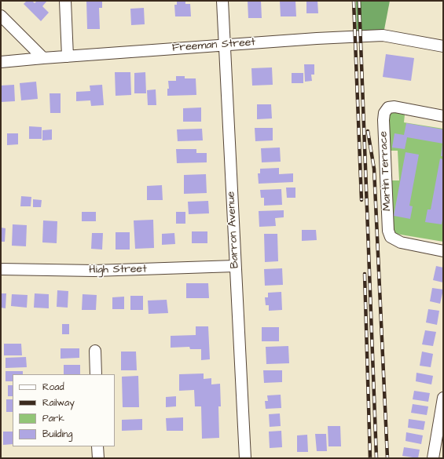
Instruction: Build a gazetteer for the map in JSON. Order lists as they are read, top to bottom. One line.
{"streets":{"street":["Freeman Street","Martin Terrace","Barron Avenue","High Street"]},"crossings":[["Freeman Street","Barron Avenue"],["Barron Avenue","High Street"]],"legend":["Road","Railway","Park","Building"]}
